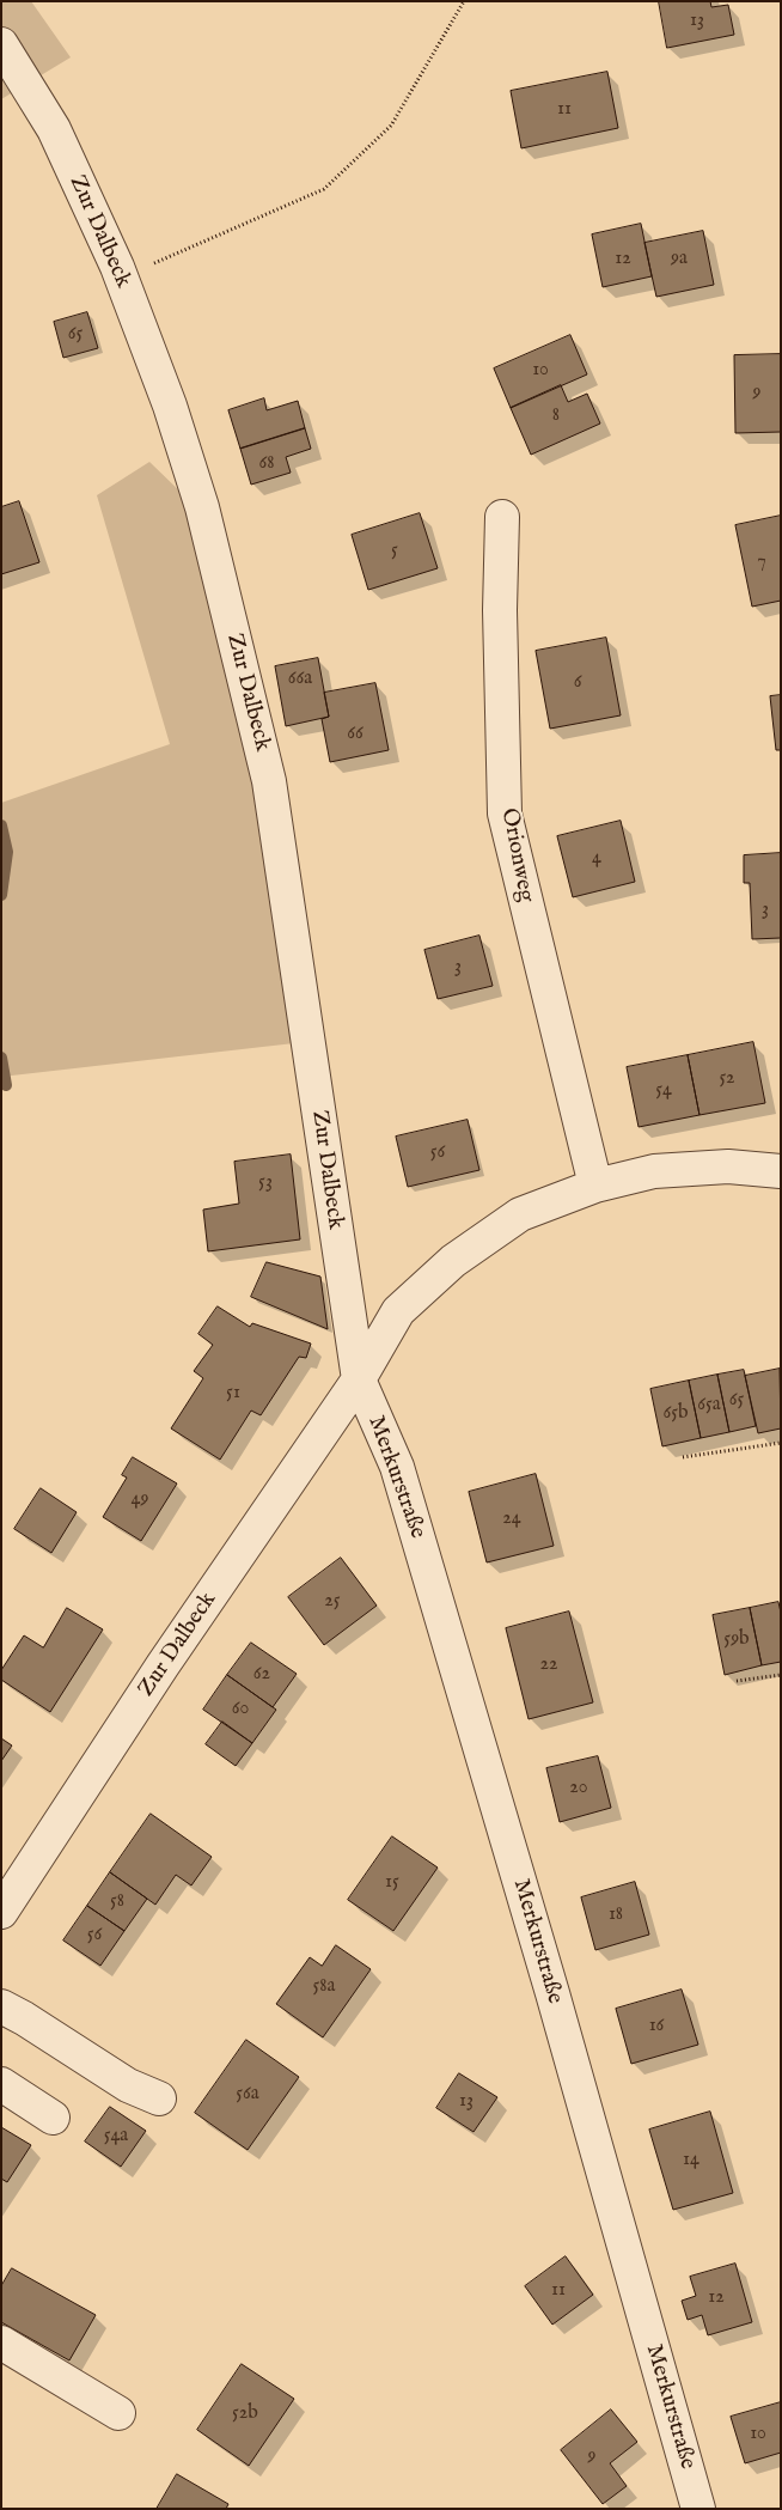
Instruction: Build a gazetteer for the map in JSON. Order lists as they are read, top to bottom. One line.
{"streets":{"street":["Zur Dalbeck","Orionweg","Merkurstraße"]},"crossings":[["Zur Dalbeck","Orionweg"],["Zur Dalbeck","Merkurstraße"]],"house_numbers":["13","11","12","9a","65","10","9","8","68","5","7","66a","6","66","4","3","3","52","54","56","53","51","65","65a","65b","49","24","25","59b","22","62","60","20","15","58","18","56","58a","16","56a","13","54a","14","11","12","52b","10","9"]}
